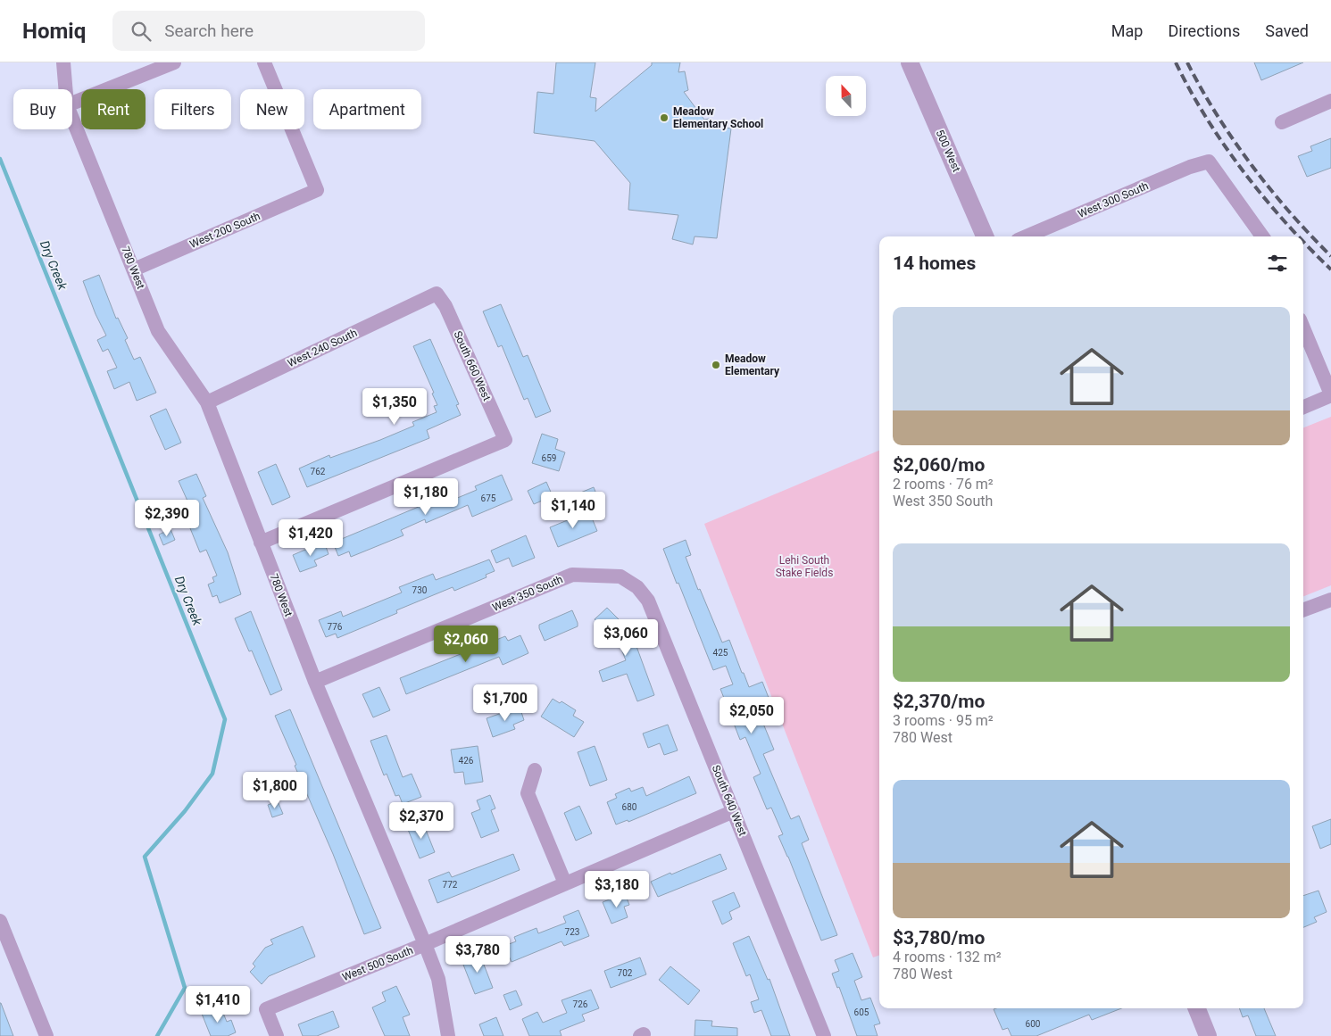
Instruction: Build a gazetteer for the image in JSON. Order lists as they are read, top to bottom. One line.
{"streets":{"street":["500 West","West 300 South","West 200 South","780 West","West 240 South","South 660 West","West 350 South","South 640 West","West 500 South"]},"crossings":[["West 200 South","780 West"],["780 West","West 240 South"],["780 West","South 660 West"],["780 West","West 350 South"],["780 West","West 500 South"],["West 240 South","South 660 West"],["West 350 South","South 640 West"],["South 640 West","West 500 South"]],"water":["Dry Creek"],"parks":["Lehi South Stake Fields"],"places":["Meadow Elementary School","Meadow Elementary"],"house_numbers":["659","762","675","730","776","425","426","680","772","723","702","726","605","600"],"north":"top","page":{"header":"Homiq","search":"Search here","nav":["Map","Directions","Saved"],"chip":["Buy","Rent","Filters","New","Apartment"],"heading":"14 homes","list":[{"name":"$2,060/mo","note":"2 rooms · 76 m² · West 350 South"},{"name":"$2,370/mo","note":"3 rooms · 95 m² · 780 West"},{"name":"$3,780/mo","note":"4 rooms · 132 m² · 780 West"}],"price":["$1,350","$1,180","$1,140","$2,390","$1,420","$3,060","$2,060","$1,700","$2,050","$1,800","$2,370","$3,180","$3,780","$1,410"]}}
